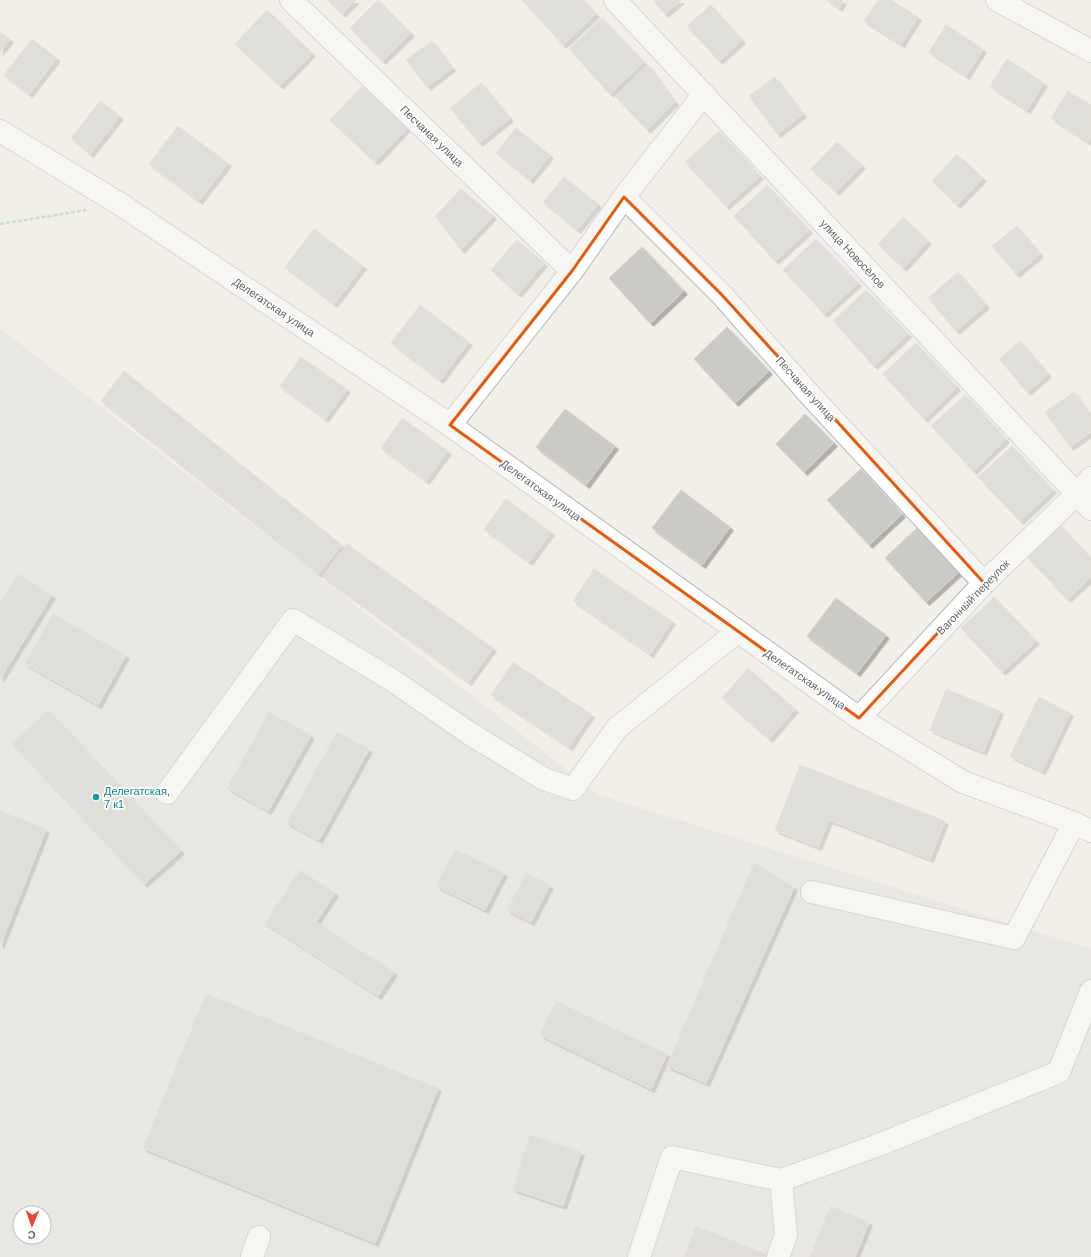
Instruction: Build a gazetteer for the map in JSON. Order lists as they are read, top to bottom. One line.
{"streets":{"street":["Песчаная улица","улица Новосёлов","Делегатская улица","Вагонный переулок"]},"crossings":[["Песчаная улица","Вагонный переулок"],["улица Новосёлов","Вагонный переулок"],["Делегатская улица","Вагонный переулок"]],"places":["Делегатская, 7 к1"],"north":"bottom"}
